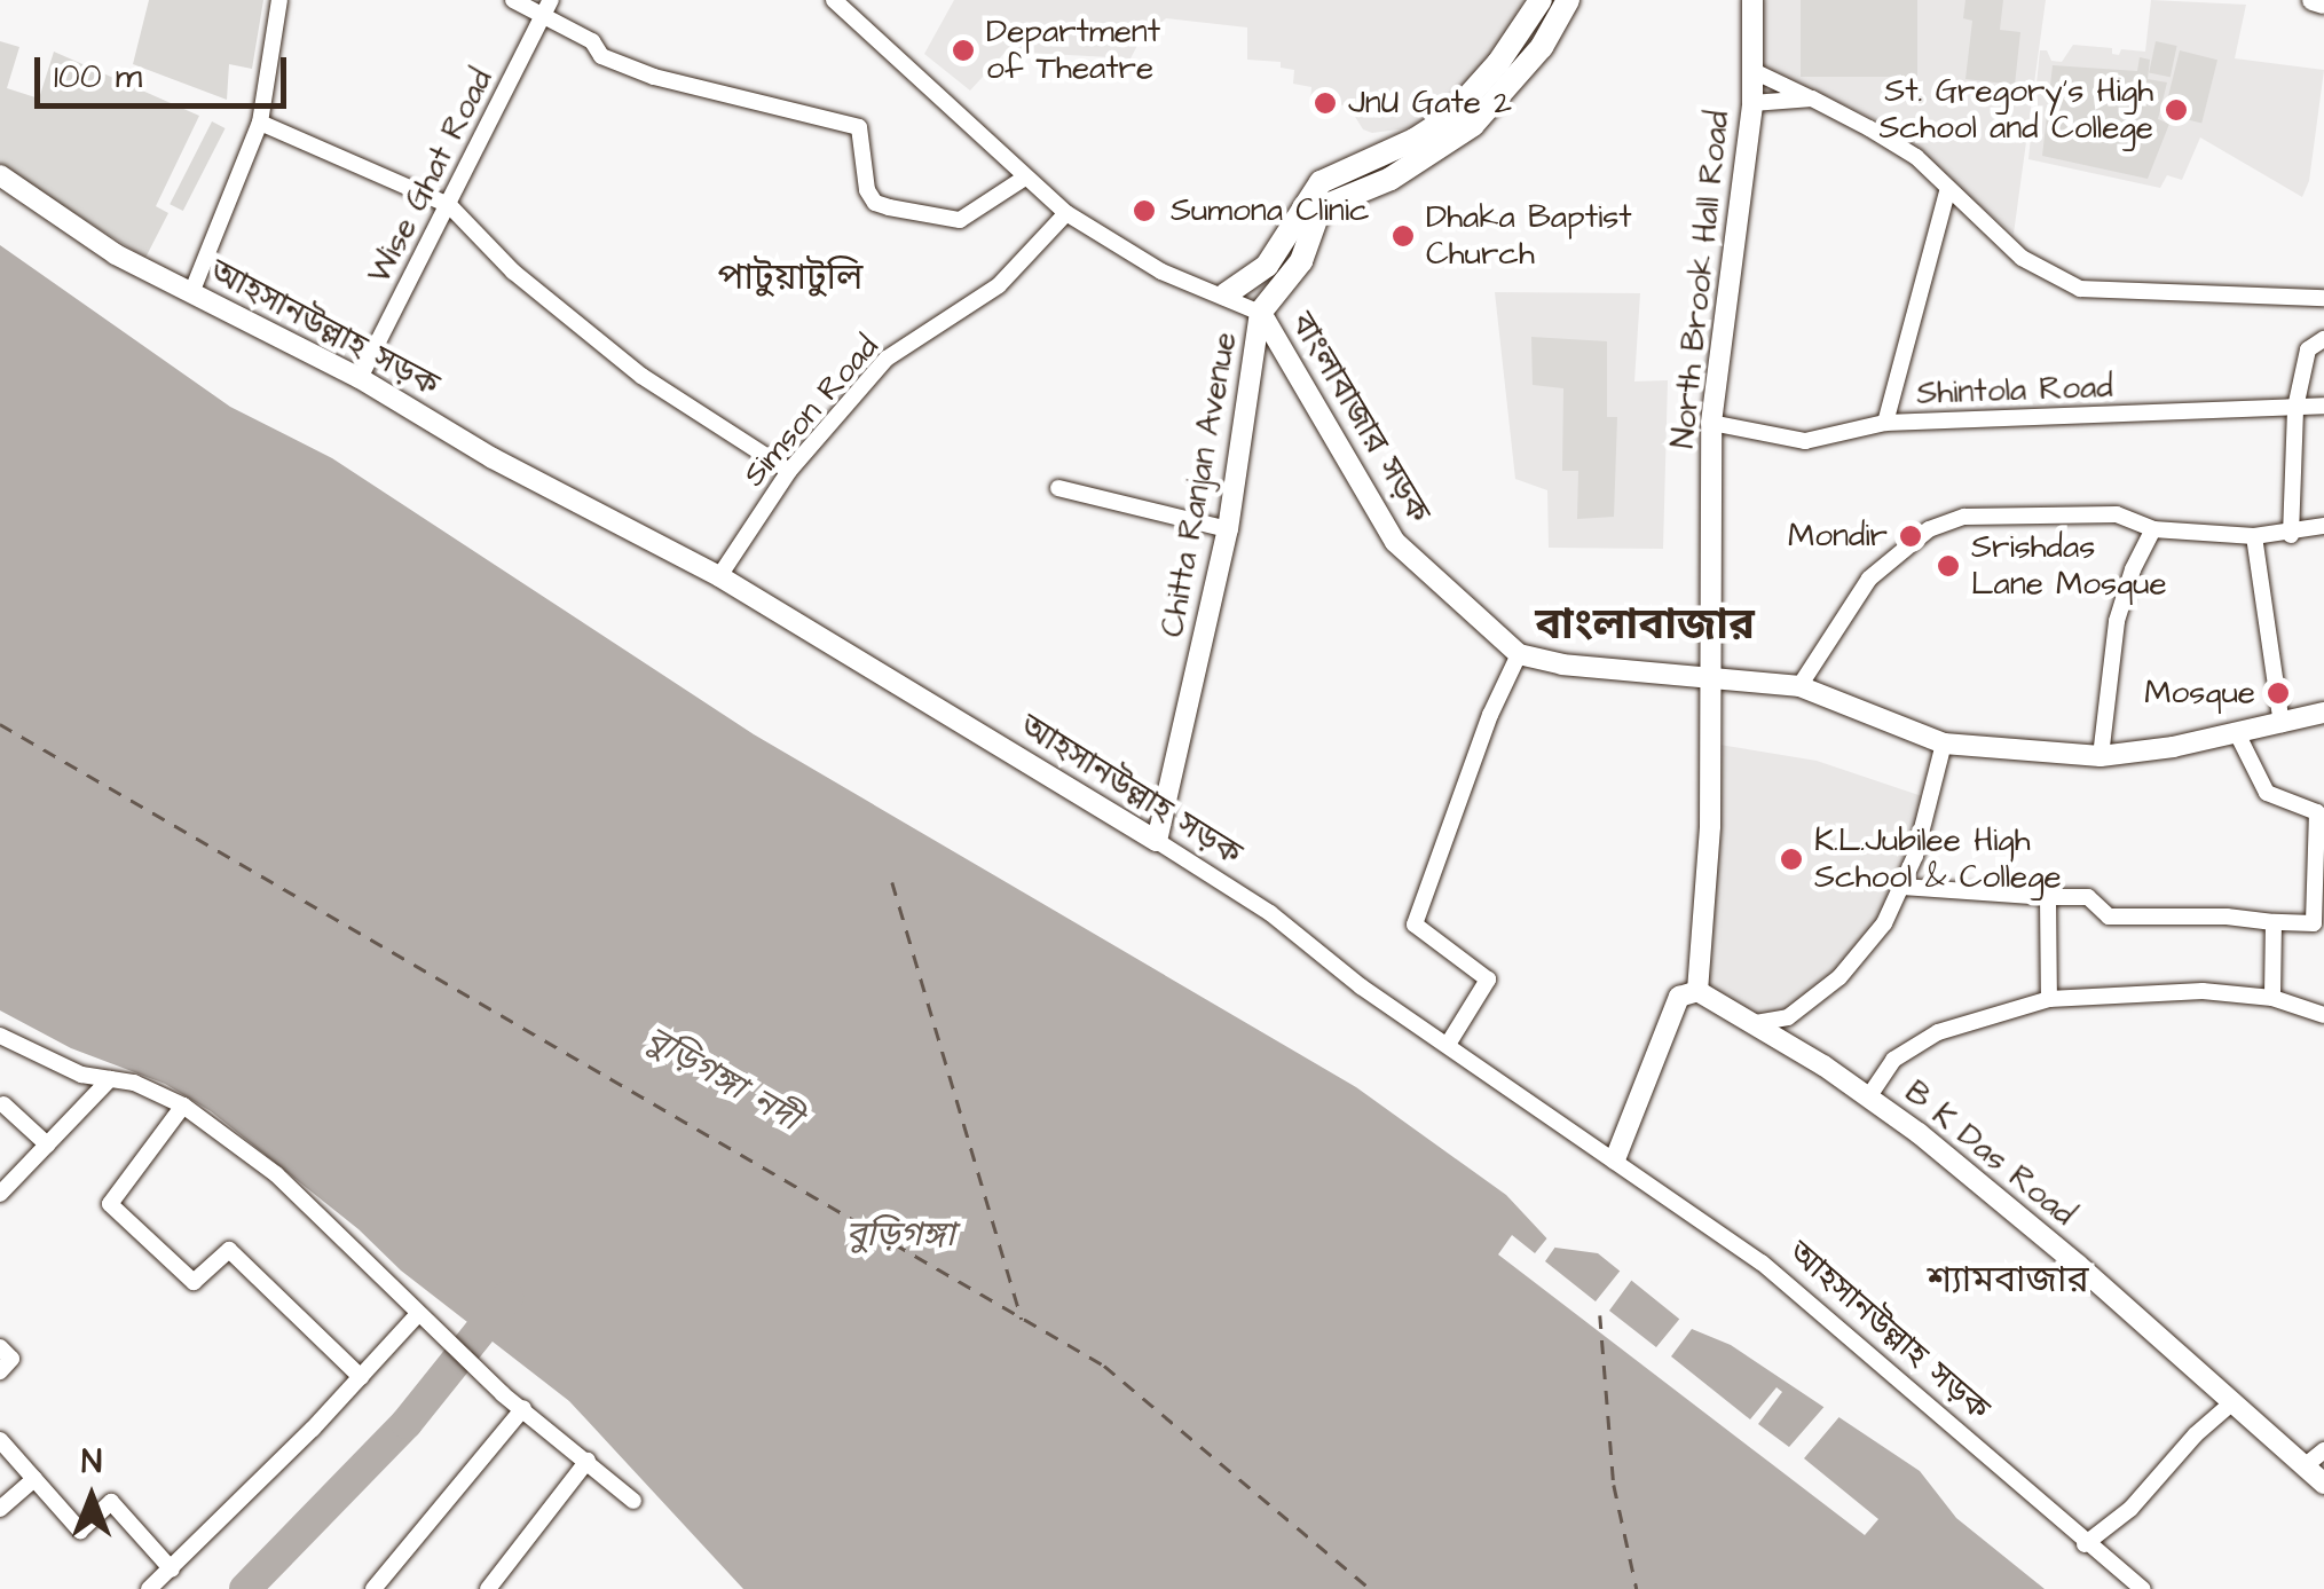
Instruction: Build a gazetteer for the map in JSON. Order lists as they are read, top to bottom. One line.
{"streets":{"main road":["Chitta Ranjan Avenue"],"street":["Wise Ghat Road","North Brook Hall Road","আহসানউল্লাহ সড়ক","Shintola Road","Simson Road","বাংলাবাজার সড়ক","B K Das Road"]},"crossings":[["Wise Ghat Road","আহসানউল্লাহ সড়ক"],["North Brook Hall Road","Shintola Road"],["North Brook Hall Road","B K Das Road"],["আহসানউল্লাহ সড়ক","Simson Road"],["আহসানউল্লাহ সড়ক","Chitta Ranjan Avenue"],["বাংলাবাজার সড়ক","Chitta Ranjan Avenue"]],"districts":["পাটুয়াটুলি","বাংলাবাজার","শ্যামবাজার"],"water":["বুড়িগঙ্গা নদী","বুড়িগঙ্গা"],"places":["Department of Theatre","JnU Gate 2","St. Gregory's High School and College","Sumona Clinic","Dhaka Baptist Church","Mondir","Srishdas Lane Mosque","Mosque","K.L.Jubilee High School & College"],"scale_bar":"100 m","north":"top"}
